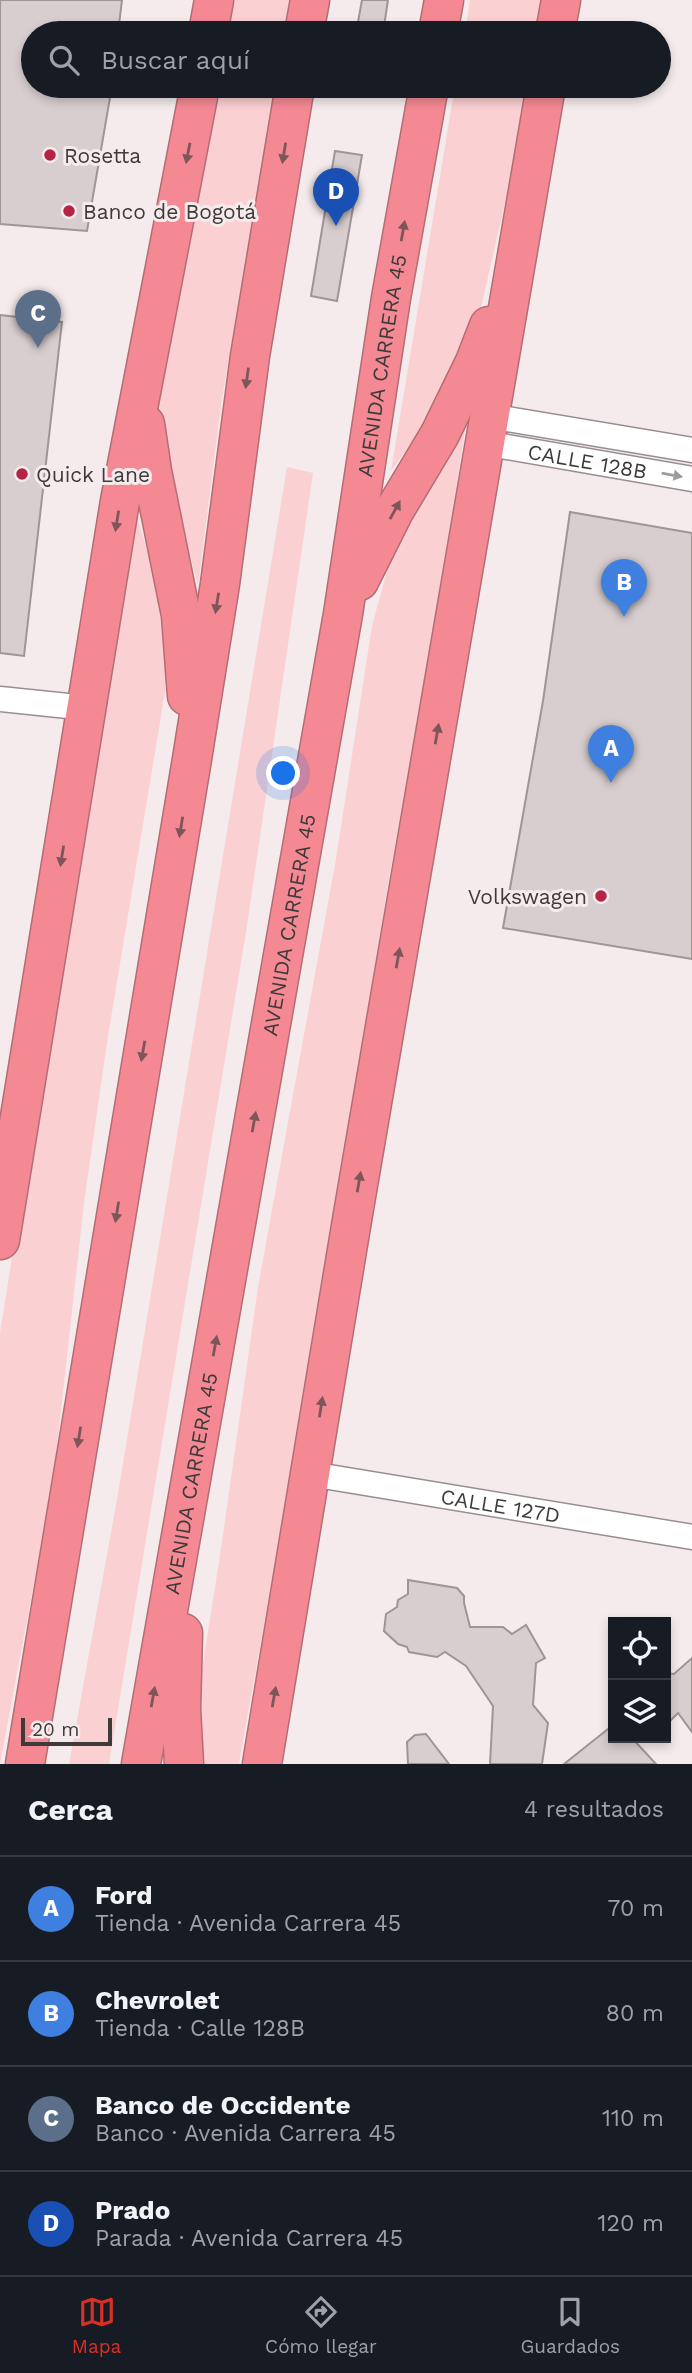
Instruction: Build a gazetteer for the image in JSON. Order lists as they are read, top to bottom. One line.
{"streets":{"highway":["AVENIDA CARRERA 45"],"street":["CALLE 128B","CALLE 127D"]},"places":["Rosetta","Banco de Bogotá","Quick Lane","Volkswagen"],"scale_bar":"20 m","page":{"search":"Buscar aquí","pins":["D","C","B","A"],"scale":"20 m","heading":["Cerca","4 resultados"],"list":[{"mark":"A","name":"Ford","note":"Tienda · Avenida Carrera 45","value":"70 m"},{"mark":"B","name":"Chevrolet","note":"Tienda · Calle 128B","value":"80 m"},{"mark":"C","name":"Banco de Occidente","note":"Banco · Avenida Carrera 45","value":"110 m"},{"mark":"D","name":"Prado","note":"Parada · Avenida Carrera 45","value":"120 m"}],"nav":["Mapa","Cómo llegar","Guardados"]}}
